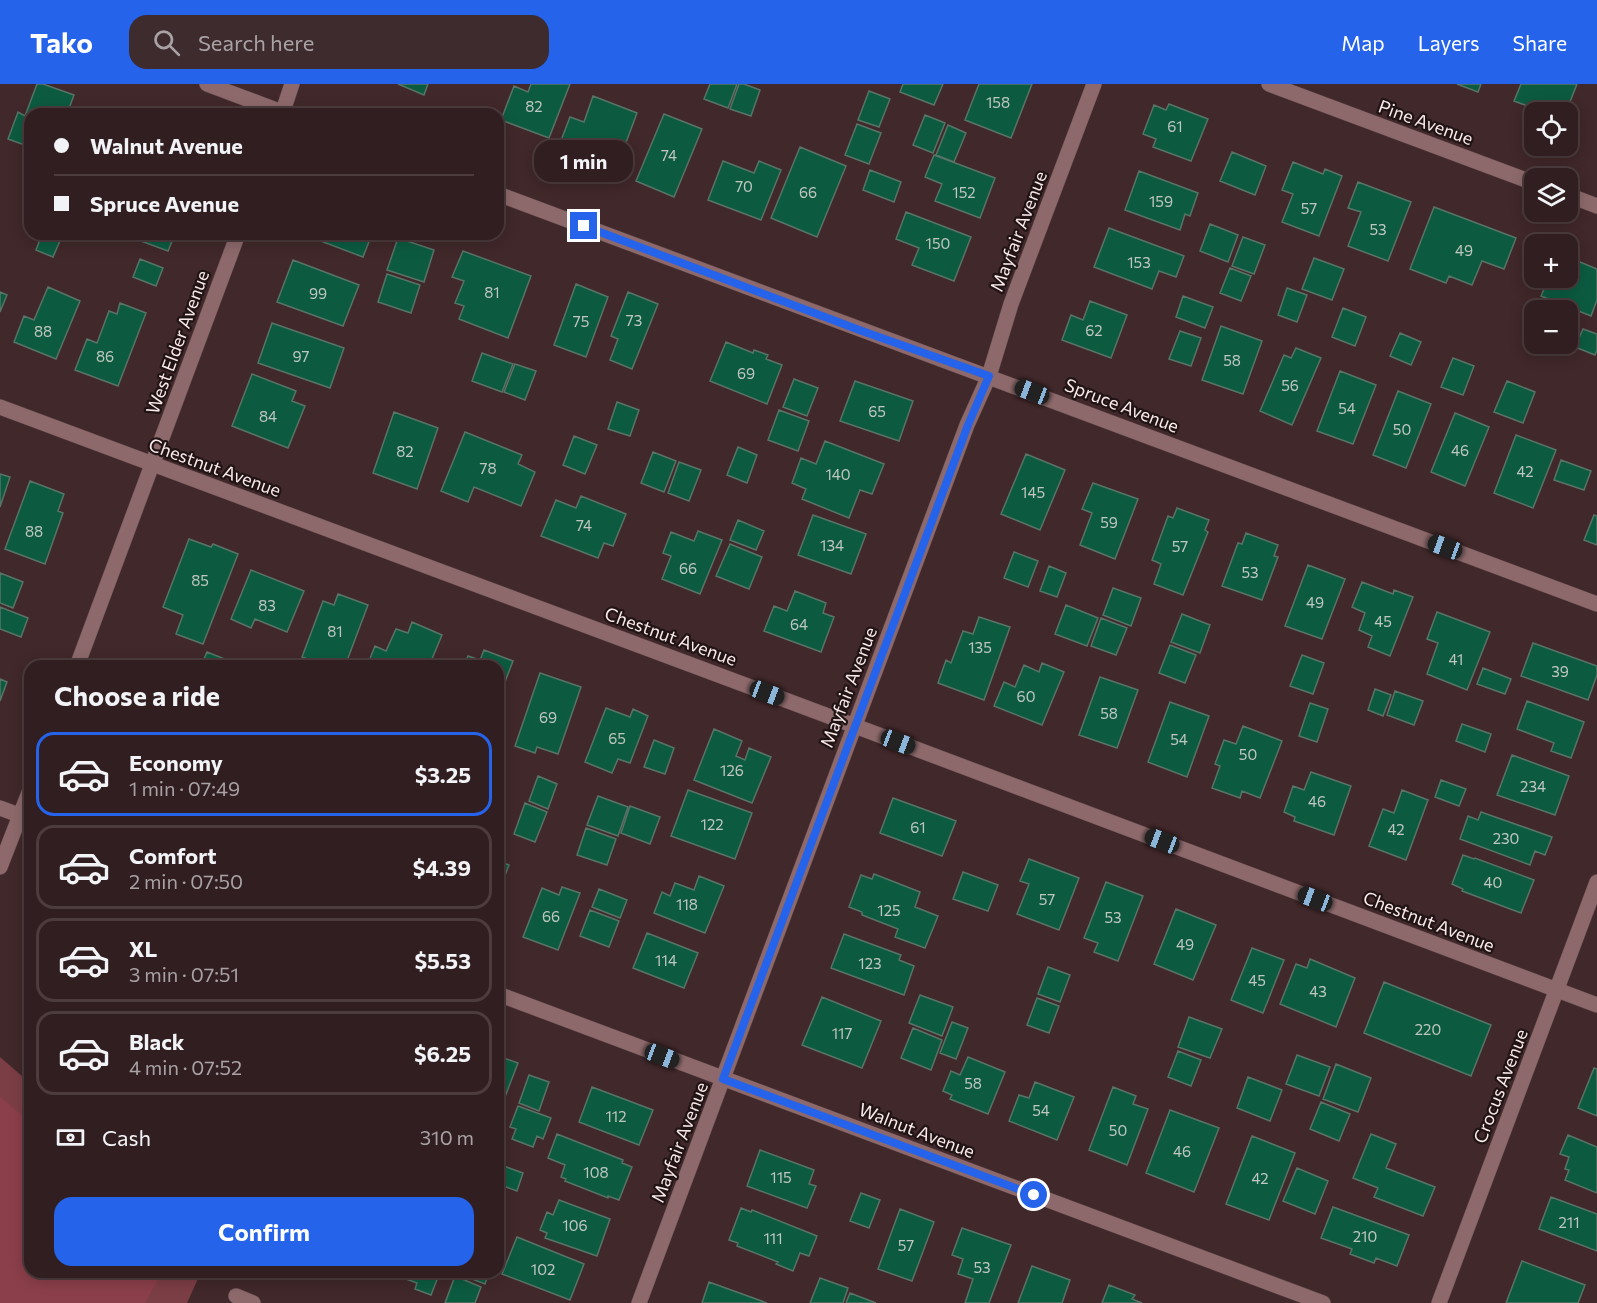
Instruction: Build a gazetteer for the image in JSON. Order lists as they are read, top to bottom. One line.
{"streets":{"street":["Pine Avenue","Mayfair Avenue","West Elder Avenue","Spruce Avenue","Chestnut Avenue","Crocus Avenue","Walnut Avenue"]},"crossings":[["Mayfair Avenue","Spruce Avenue"],["Mayfair Avenue","Chestnut Avenue"],["Mayfair Avenue","Walnut Avenue"],["West Elder Avenue","Chestnut Avenue"],["Chestnut Avenue","Crocus Avenue"]],"house_numbers":["158","82","61","74","70","66","152","159","57","53","150","49","153","81","99","73","75","62","88","86","97","58","69","56","54","65","84","50","46","82","78","42","140","145","59","74","88","134","57","66","53","85","49","83","45","64","81","135","41","39","60","58","69","65","54","50","126","234","46","122","61","42","230","40","57","118","125","66","53","49","114","123","45","43","220","117","58","54","112","50","46","108","115","42","211","106","210","111","57","53","102"],"page":{"header":"Tako","search":"Search here","nav":["Map","Layers","Share"],"map_buttons":["+","−"],"banner":["Walnut Avenue","Spruce Avenue"],"bubble":"1 min","heading":"Choose a ride","list":[{"name":"Economy","note":"1 min · 07:49","value":"$3.25"},{"name":"Comfort","note":"2 min · 07:50","value":"$4.39"},{"name":"XL","note":"3 min · 07:51","value":"$5.53"},{"name":"Black","note":"4 min · 07:52","value":"$6.25"}],"pay":["Cash","310 m"],"buttons":"Confirm"}}
